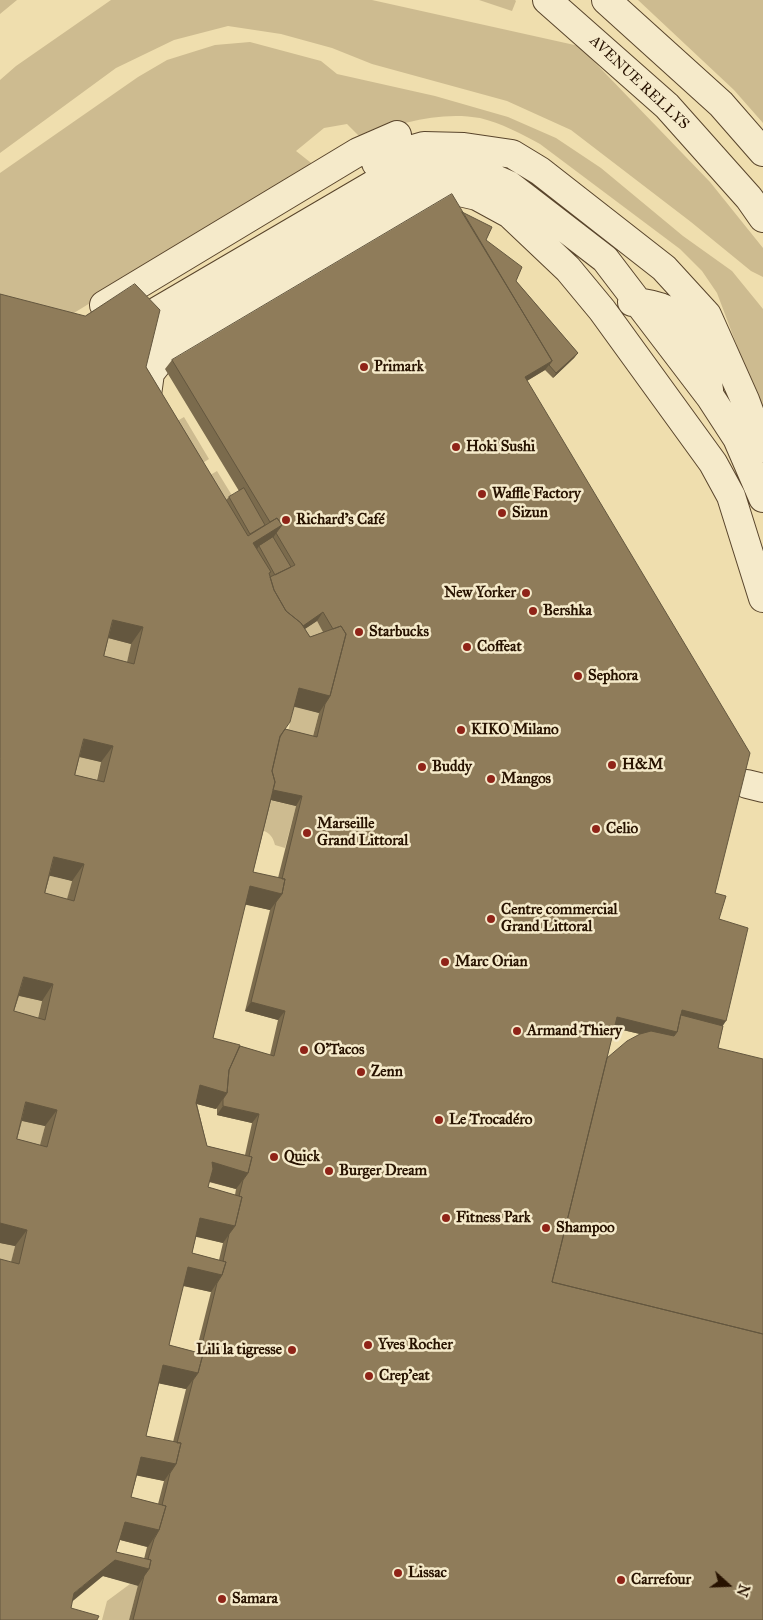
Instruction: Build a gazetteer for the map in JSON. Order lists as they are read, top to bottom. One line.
{"streets":{"street":["AVENUE RELLYS"]},"places":["Primark","Hoki Sushi","Waffle Factory","Sizun","Richard's Café","New Yorker","Bershka","Starbucks","Coffeat","Sephora","KIKO Milano","H&M","Buddy","Mangos","Celio","Marseille Grand Littoral","Centre commercial Grand Littoral","Marc Orian","Armand Thiery","O'Tacos","Zenn","Le Trocadéro","Quick","Burger Dream","Fitness Park","Shampoo","Yves Rocher","Lili la tigresse","Crep'eat","Lissac","Carrefour","Samara"],"north":"right"}
